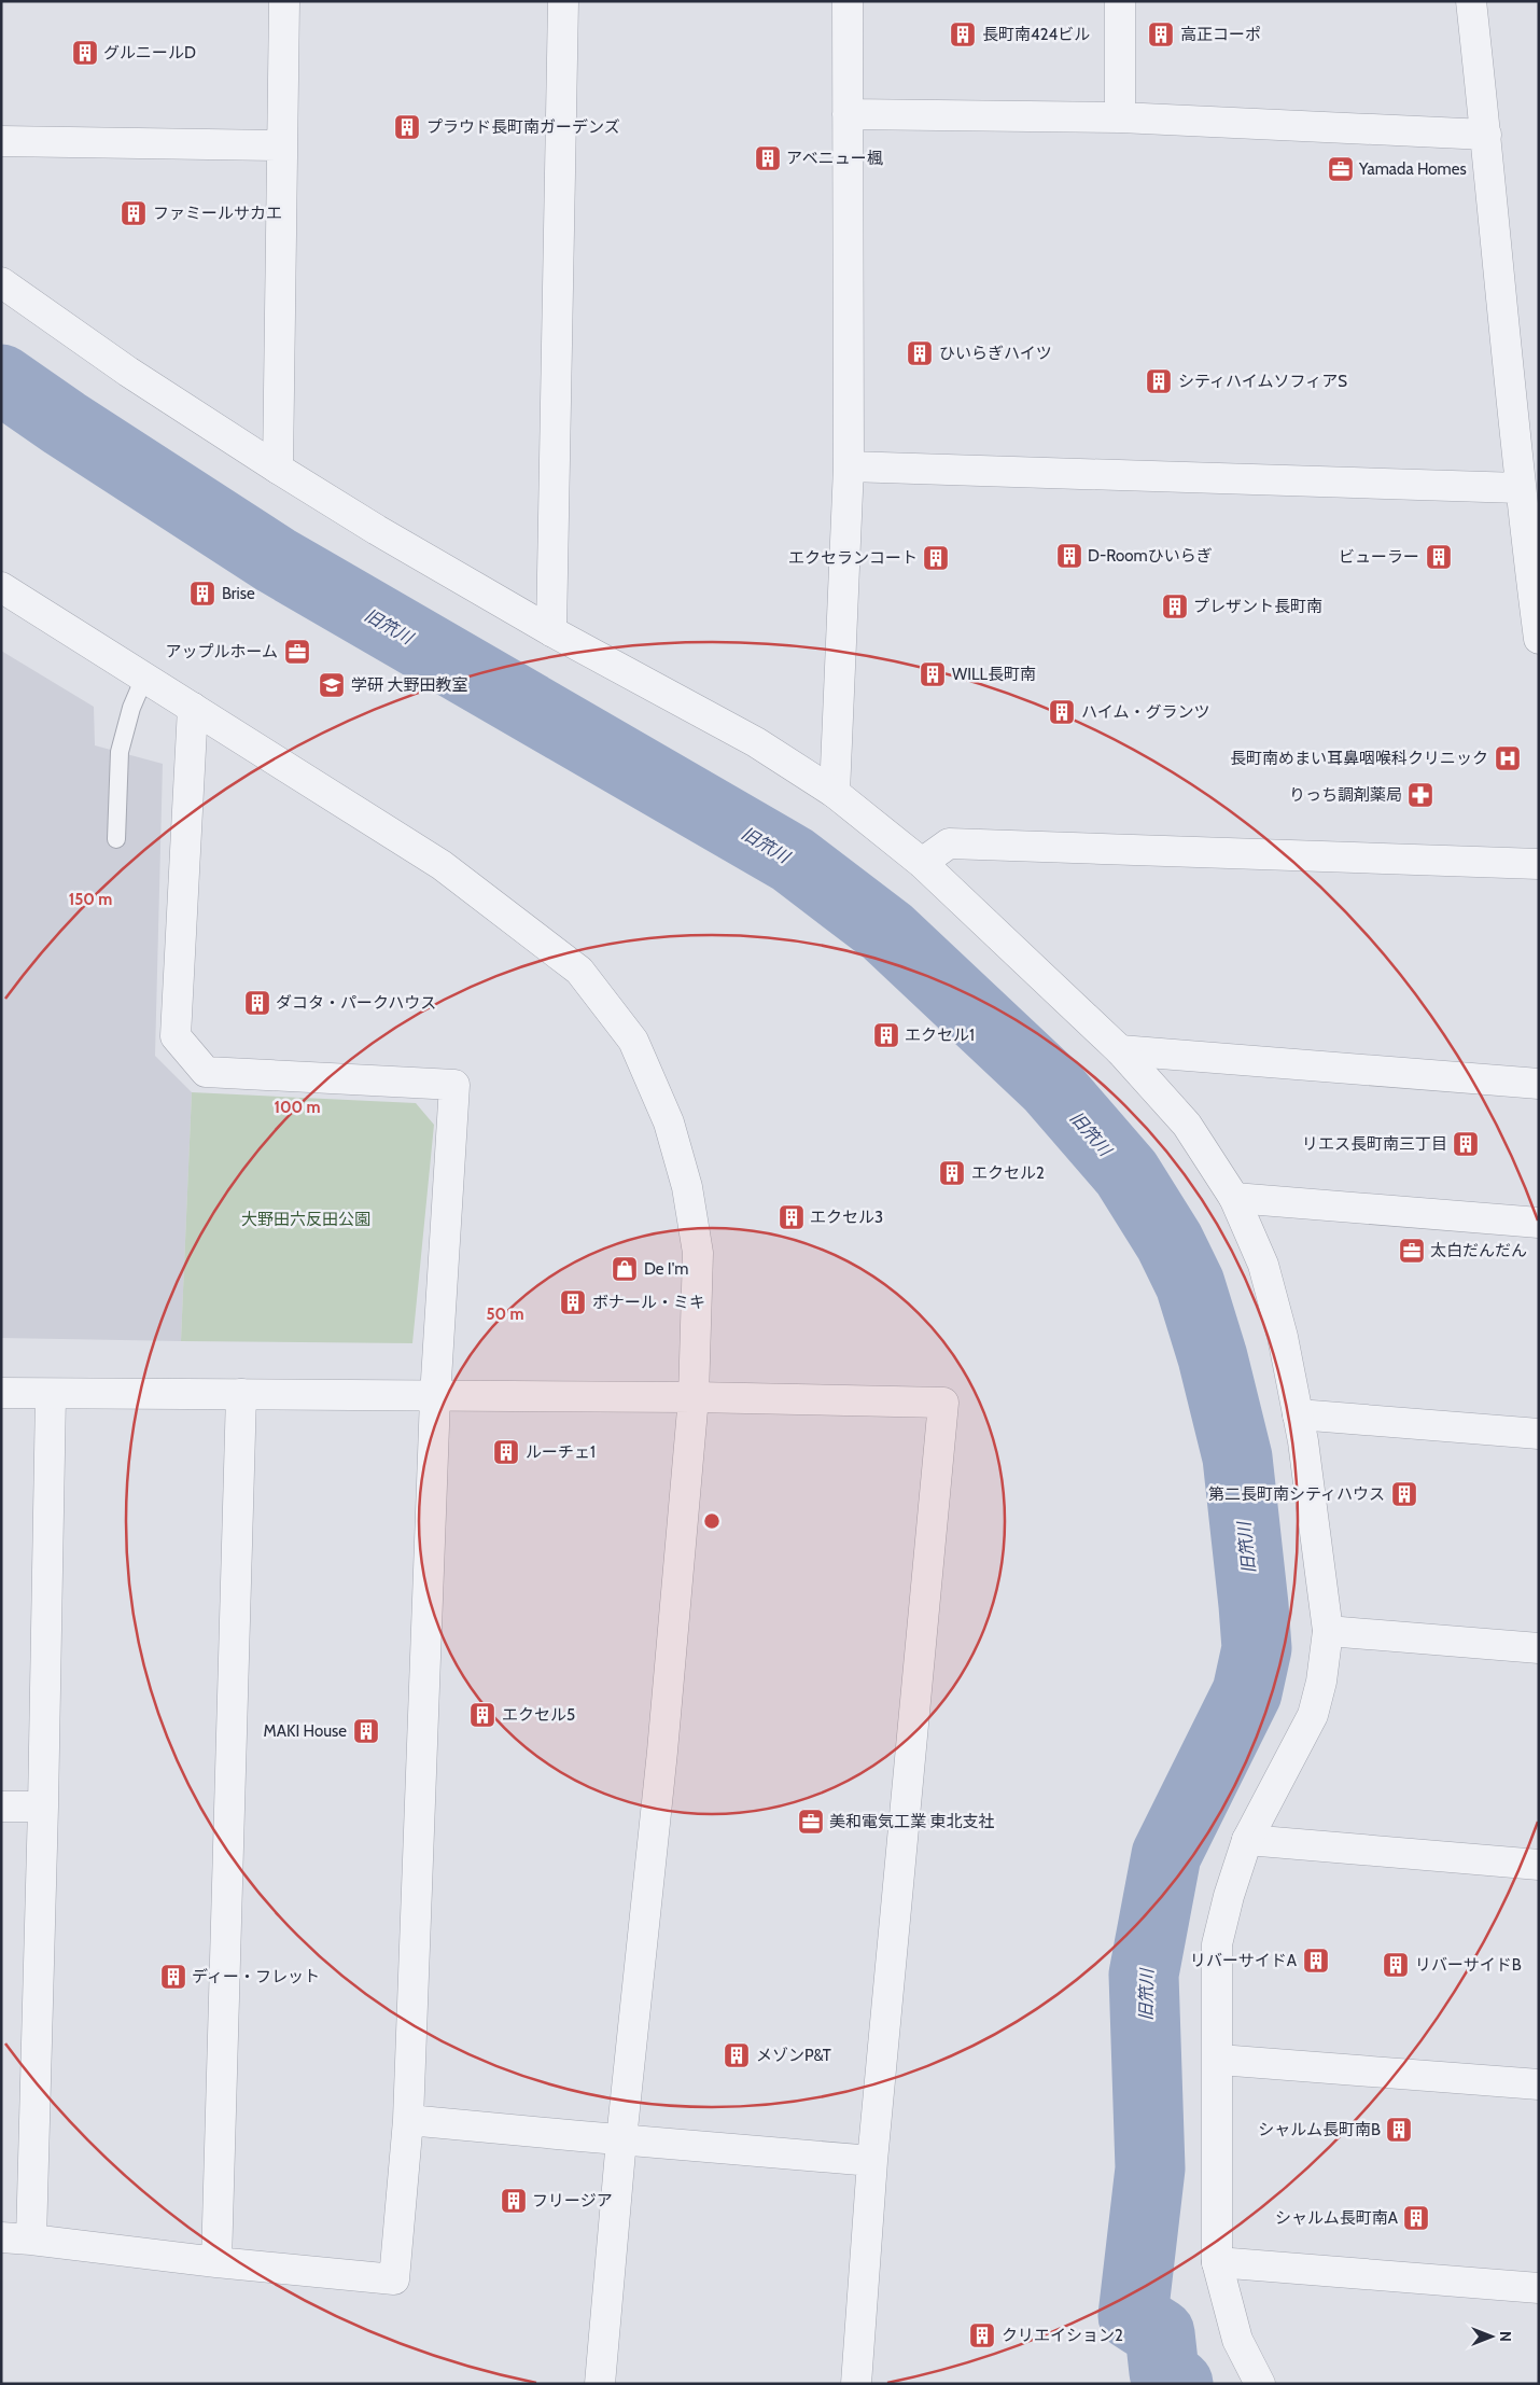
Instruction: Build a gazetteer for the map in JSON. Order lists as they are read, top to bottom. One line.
{"water":["旧笊川"],"parks":["大野田六反田公園"],"places":{"building":["長町南424ビル","高正コーポ","グルニールD","プラウド長町南ガーデンズ","アベニュー楓","ファミールサカエ","ひいらぎハイツ","シティハイムソフィアS","D-Roomひいらぎ","ビューラー","エクセランコート","Brise","プレザント長町南","WILL長町南","ハイム・グランツ","ダコタ・パークハウス","エクセル1","リエス長町南三丁目","エクセル2","エクセル3","ボナール・ミキ","ルーチェ1","第二長町南シティハウス","エクセル5","MAKI House","リバーサイドA","リバーサイドB","ディー・フレット","メゾンP&T","シャルム長町南B","フリージア","シャルム長町南A","クリエイション2"],"office":["Yamada Homes","アップルホーム","太白だんだん","美和電気工業 東北支社"],"school or university":["学研 大野田教室"],"hospital":["長町南めまい耳鼻咽喉科クリニック"],"pharmacy":["りっち調剤薬局"],"shop":["De I'm"]},"north":"right","rings":["150 m","100 m","50 m"]}
